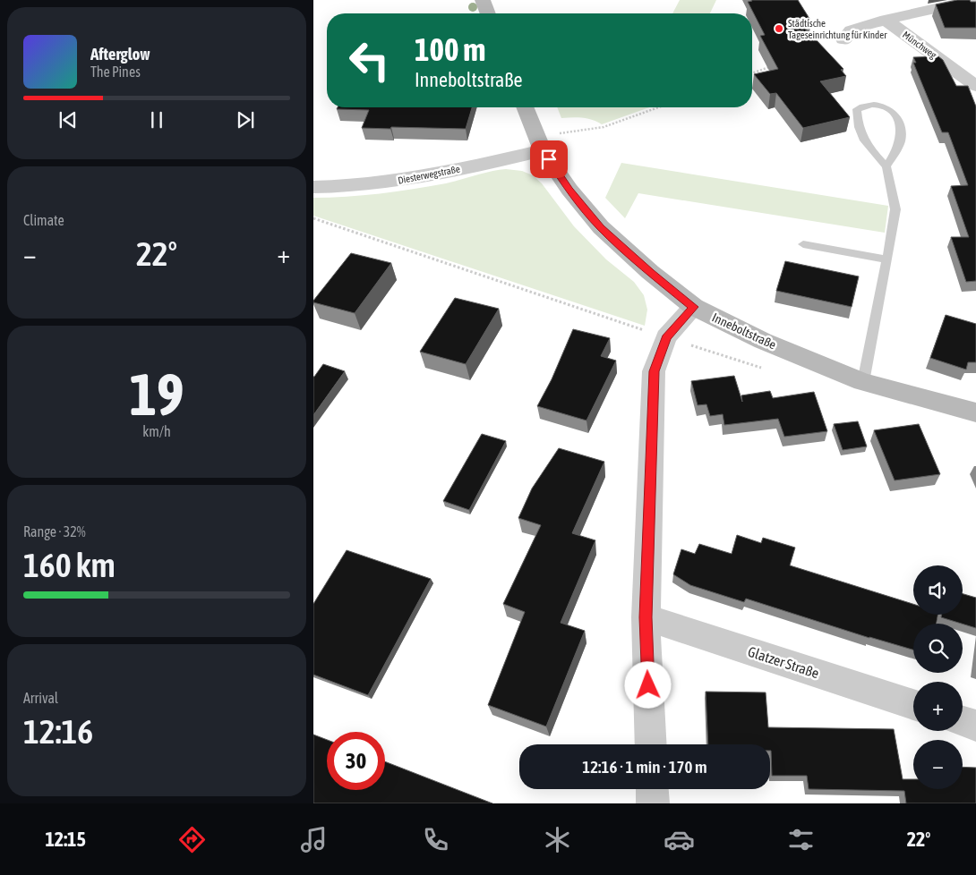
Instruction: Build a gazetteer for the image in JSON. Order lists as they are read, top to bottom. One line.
{"streets":{"street":["Münchweg","Diesterwegstraße","Inneboltstraße","Glatzer Straße"]},"crossings":[["Diesterwegstraße","Inneboltstraße"]],"places":["Städtische Tageseinrichtung für Kinder"],"page":{"turn":["100 m","Inneboltstraße"],"song":["Afterglow","The Pines"],"tile":["Climate",["19","km/h"],["Range · 32%","160 km"],["Arrival","12:16"]],"heat":["−","22°","+"],"map_buttons":["+","−"],"limit":"30","trip":"12:16 · 1 min · 170 m","tabs":["12:15","22°"]}}
